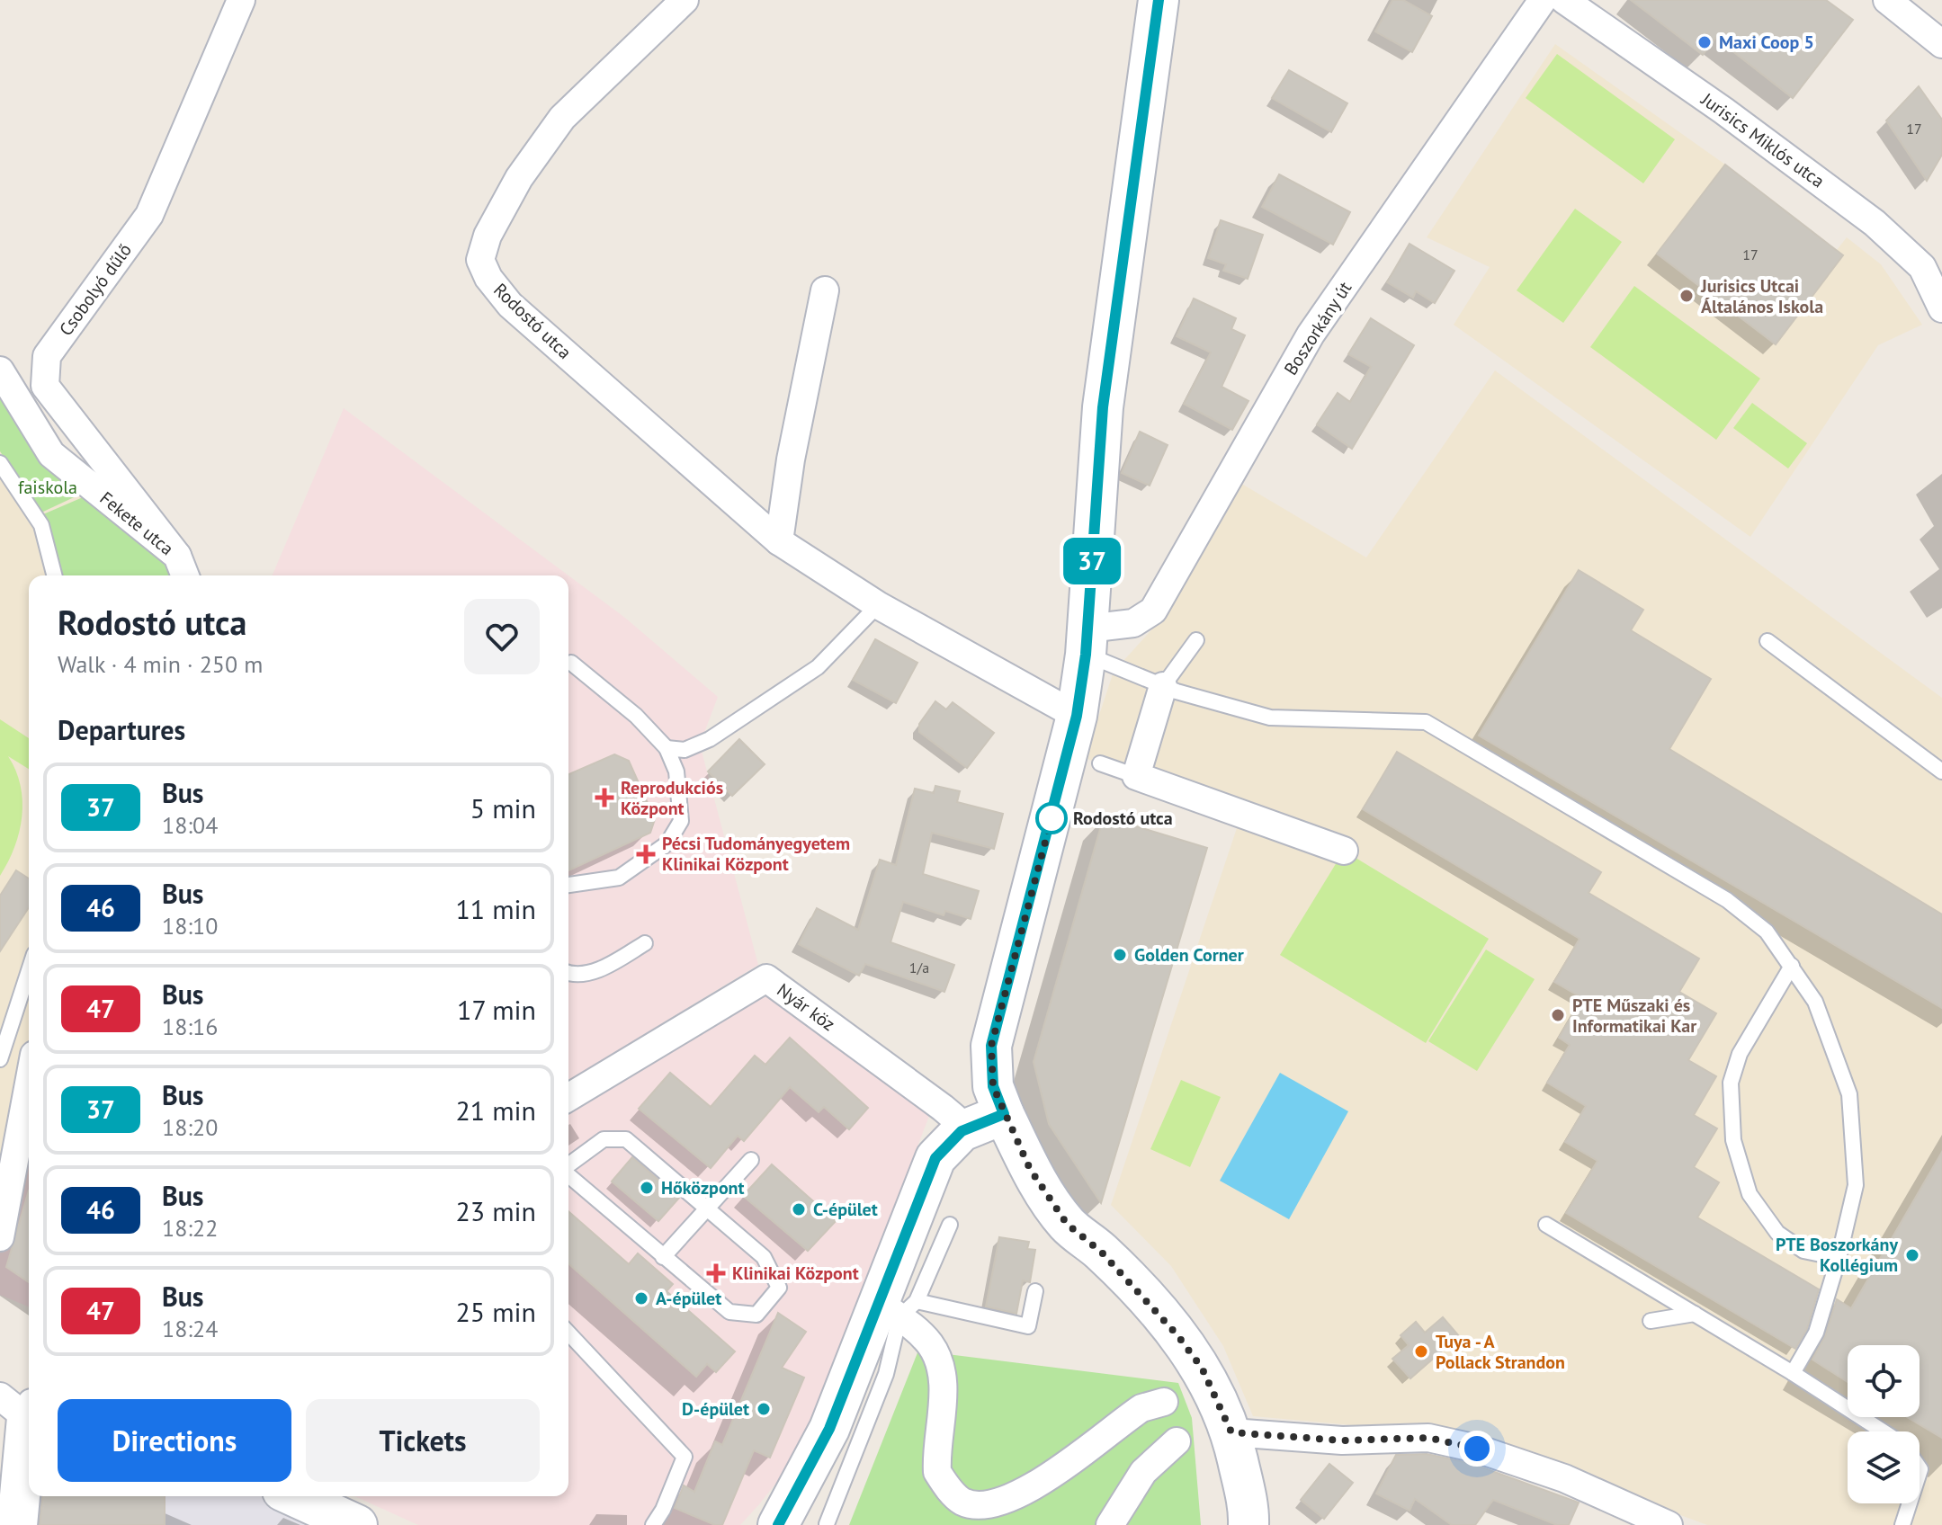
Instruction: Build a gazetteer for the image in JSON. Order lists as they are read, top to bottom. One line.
{"streets":{"street":["Jurisics Miklós utca","Csobolyó dűlő","Rodostó utca","Boszorkány út","Fekete utca","Nyár köz"]},"crossings":[["Csobolyó dűlő","Fekete utca"]],"parks":["faiskola"],"places":{"other":["Maxi Coop 5","Jurisics Utcai Általános Iskola","Rodostó utca","Golden Corner","PTE Műszaki és Informatikai Kar","Hőközpont","C-épület","PTE Boszorkány Kollégium","A-épület","Tuya - A Pollack Strandon","D-épület"],"health":["Reprodukciós Központ","Pécsi Tudományegyetem Klinikai Központ","Klinikai Központ"]},"lines":["bus line 37"],"house_numbers":["17","17","1/a"],"page":{"on_map":"37","heading":[["Rodostó utca","Walk · 4 min · 250 m"],"Departures"],"list":[{"mark":"37","name":"Bus","note":"18:04","value":"5 min"},{"mark":"46","name":"Bus","note":"18:10","value":"11 min"},{"mark":"47","name":"Bus","note":"18:16","value":"17 min"},{"mark":"37","name":"Bus","note":"18:20","value":"21 min"},{"mark":"46","name":"Bus","note":"18:22","value":"23 min"},{"mark":"47","name":"Bus","note":"18:24","value":"25 min"}],"buttons":["Directions","Tickets"]}}
